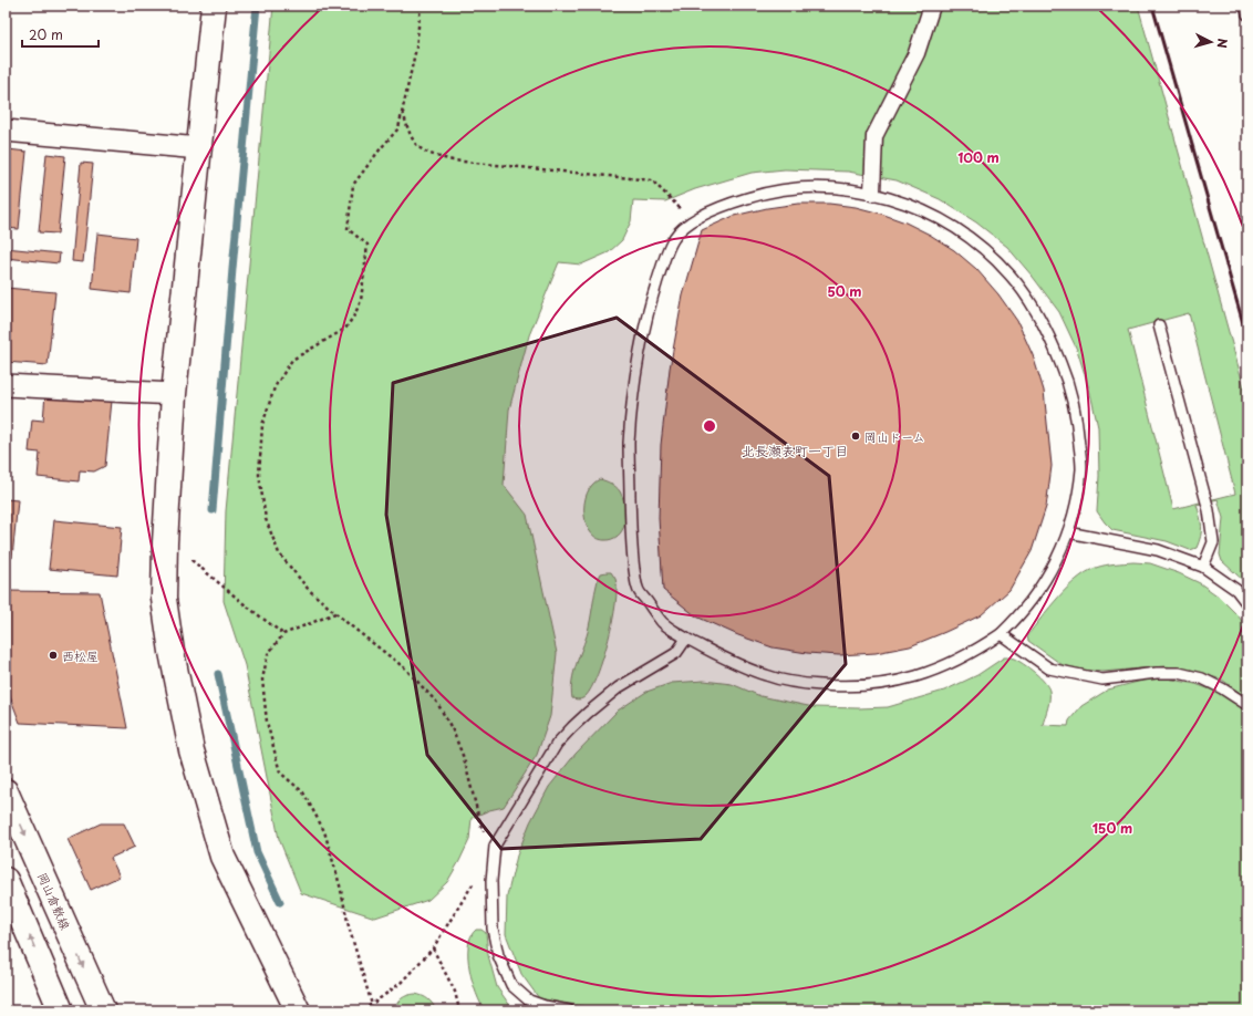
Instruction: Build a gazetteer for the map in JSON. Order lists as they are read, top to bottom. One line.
{"streets":{"street":["岡山倉敷線"]},"districts":["北長瀬表町一丁目"],"places":["岡山ドーム","西松屋"],"scale_bar":"20 m","north":"right","rings":["100 m","50 m","150 m"]}
